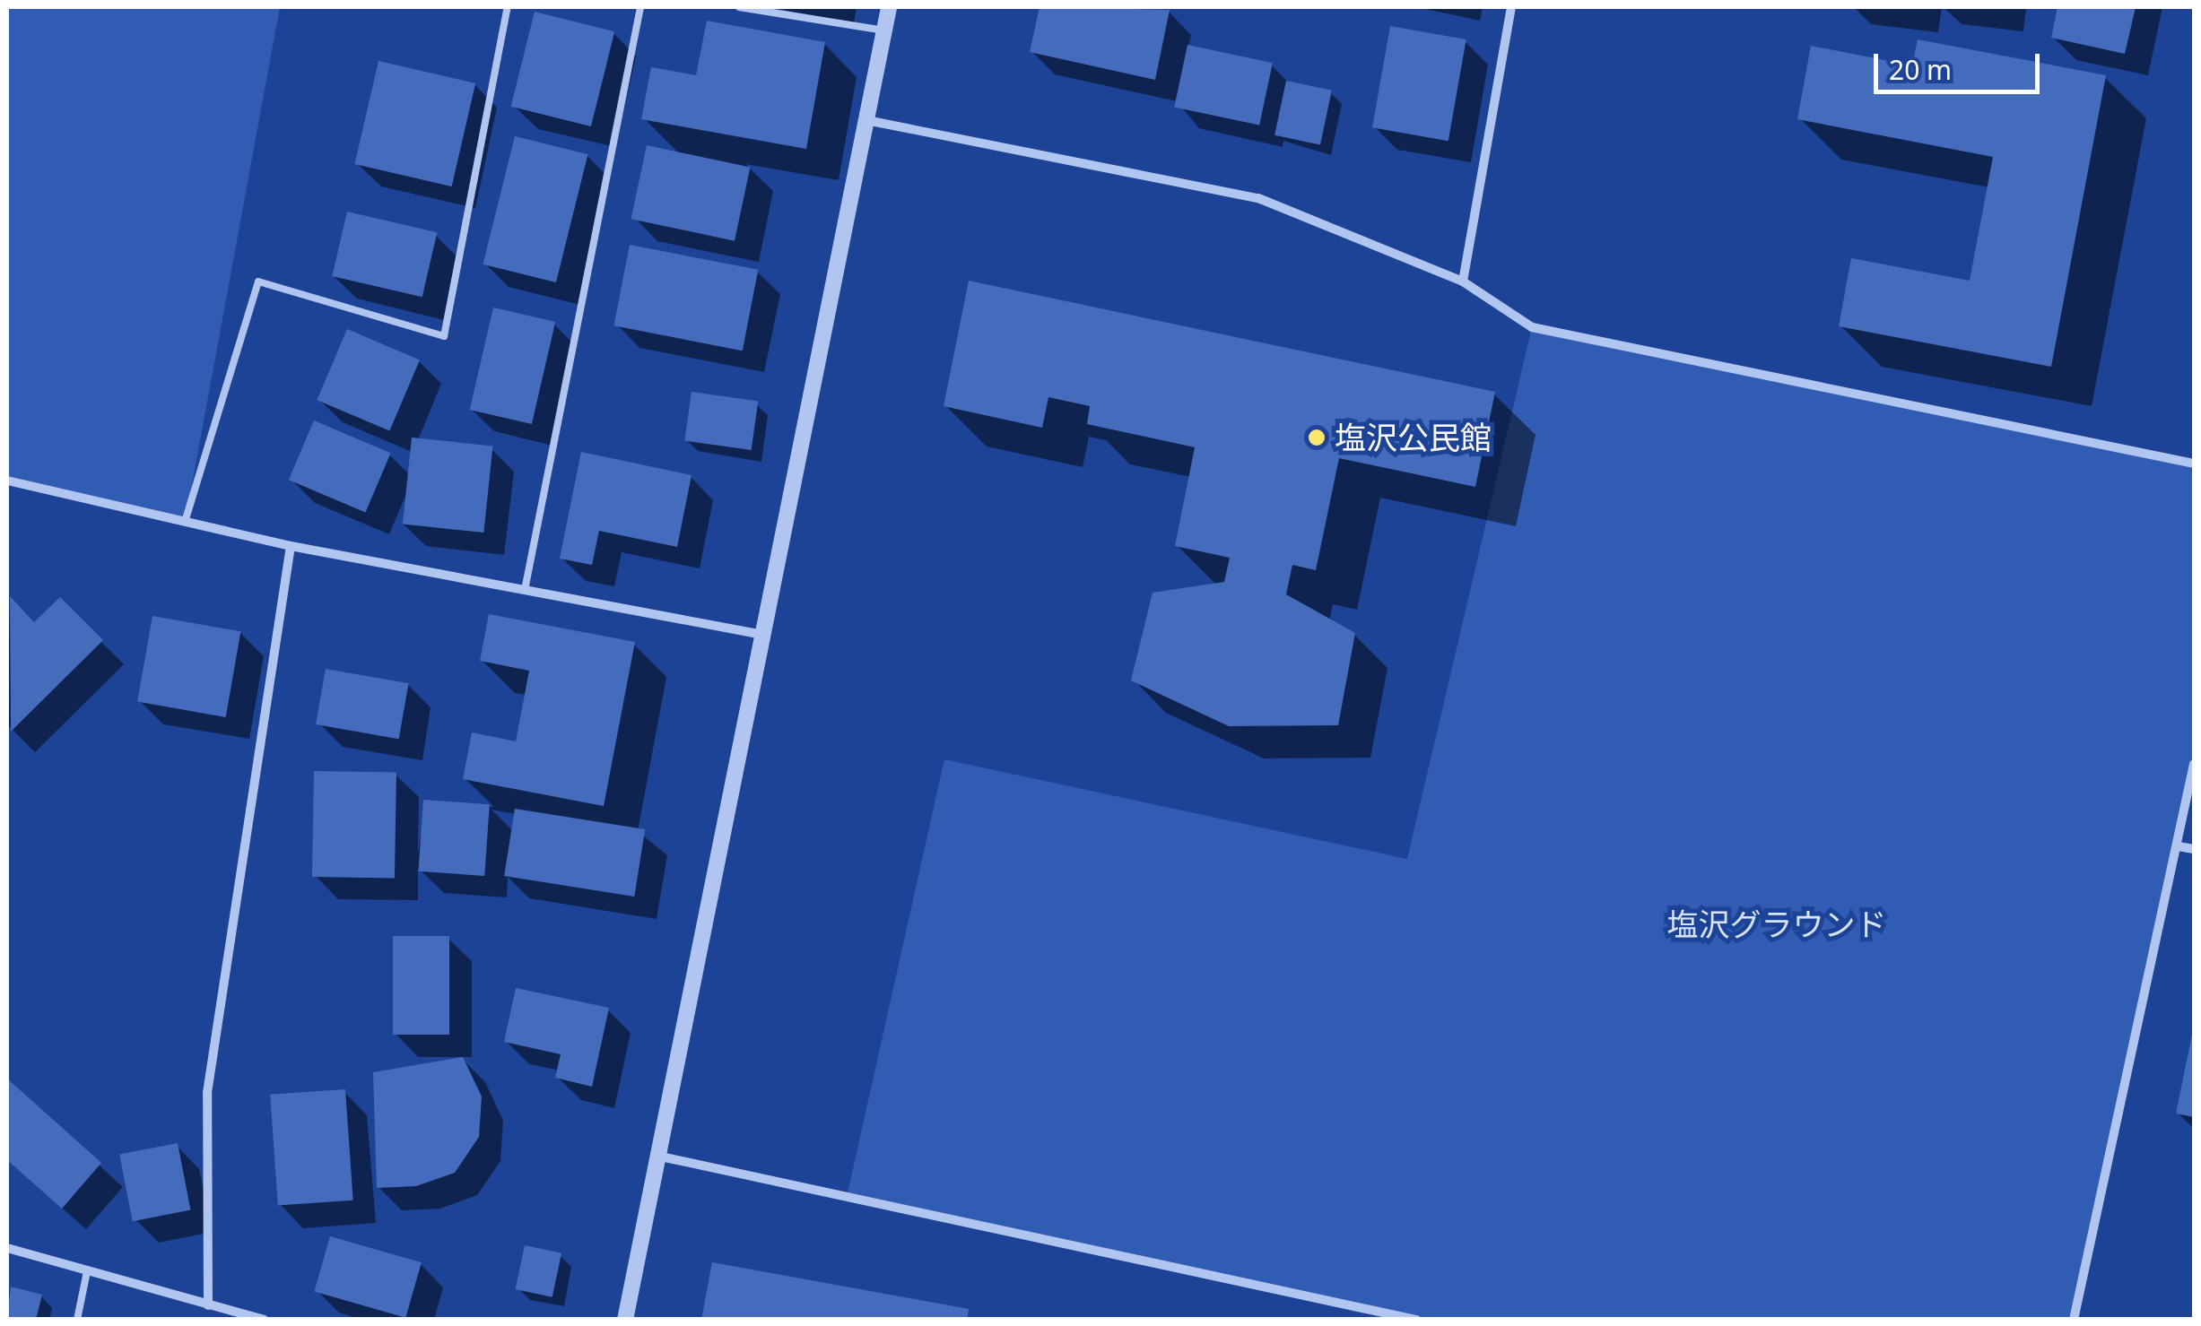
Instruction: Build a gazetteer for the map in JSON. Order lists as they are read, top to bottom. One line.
{"parks":["塩沢グラウンド"],"places":["塩沢公民館"],"scale_bar":"20 m"}
